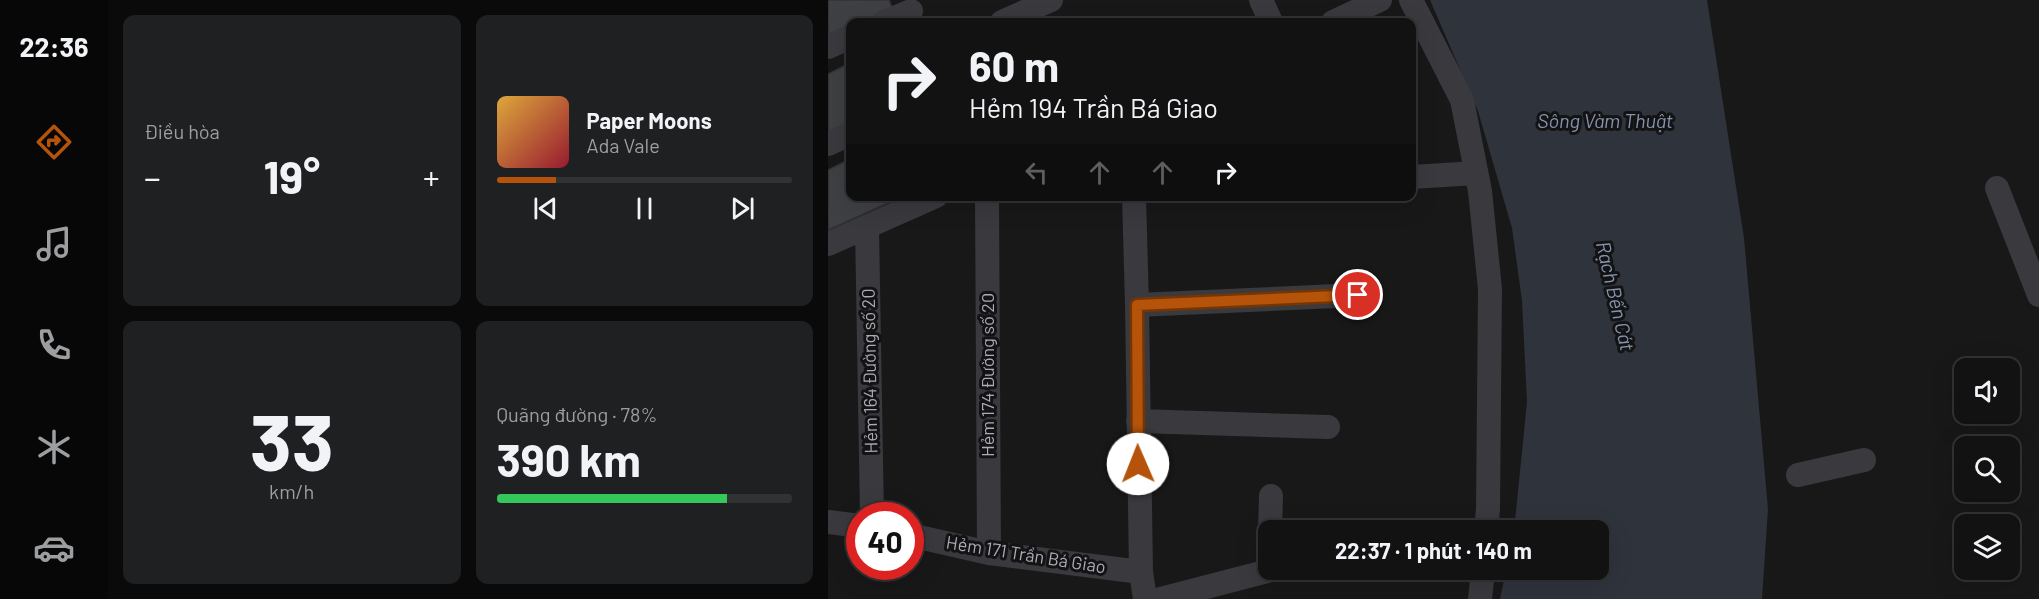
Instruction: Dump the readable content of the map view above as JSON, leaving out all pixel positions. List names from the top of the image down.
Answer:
{
  "streets": {
    "street": ["Hẻm 164 Đường số 20", "Hẻm 174 Đường số 20", "Hẻm 171 Trần Bá Giao"]
  },
  "crossings": [
    ["Hẻm 174 Đường số 20", "Hẻm 171 Trần Bá Giao"]
  ],
  "water": ["Sông Vàm Thuật", "Rạch Bến Cát"],
  "page": {
    "tabs": "22:36",
    "tile": [
      "Điều hòa",
      ["33", "km/h"],
      ["Quãng đường · 78%", "390 km"]
    ],
    "turn": ["60 m", "Hẻm 194 Trần Bá Giao"],
    "song": ["Paper Moons", "Ada Vale"],
    "heat": ["−", "19°", "+"],
    "limit": "40",
    "trip": "22:37 · 1 phút · 140 m"
  }
}
